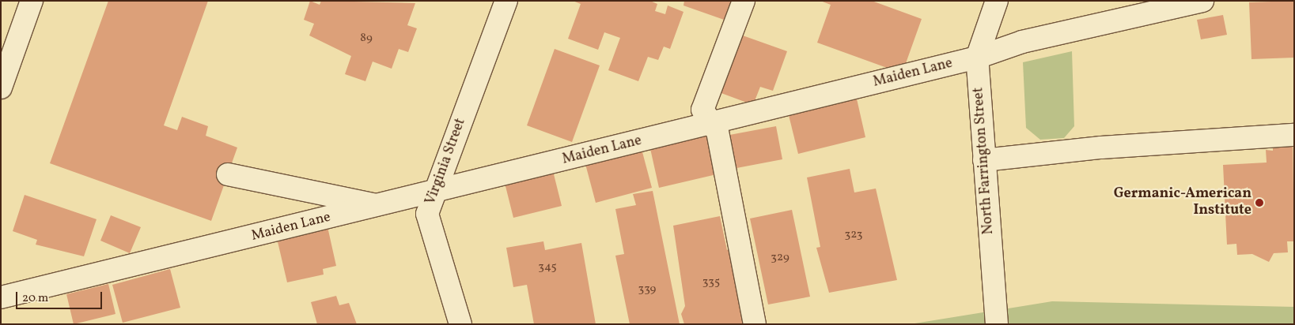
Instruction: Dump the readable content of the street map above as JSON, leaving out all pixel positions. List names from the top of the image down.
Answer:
{
  "streets": {
    "street": ["Maiden Lane", "North Farrington Street", "Virginia Street"]
  },
  "crossings": [
    ["Maiden Lane", "North Farrington Street"],
    ["Maiden Lane", "Virginia Street"]
  ],
  "places": ["Germanic-American Institute"],
  "house_numbers": [
    "89",
    "323",
    "329",
    "345",
    "335",
    "339"
  ],
  "scale_bar": "20 m"
}
